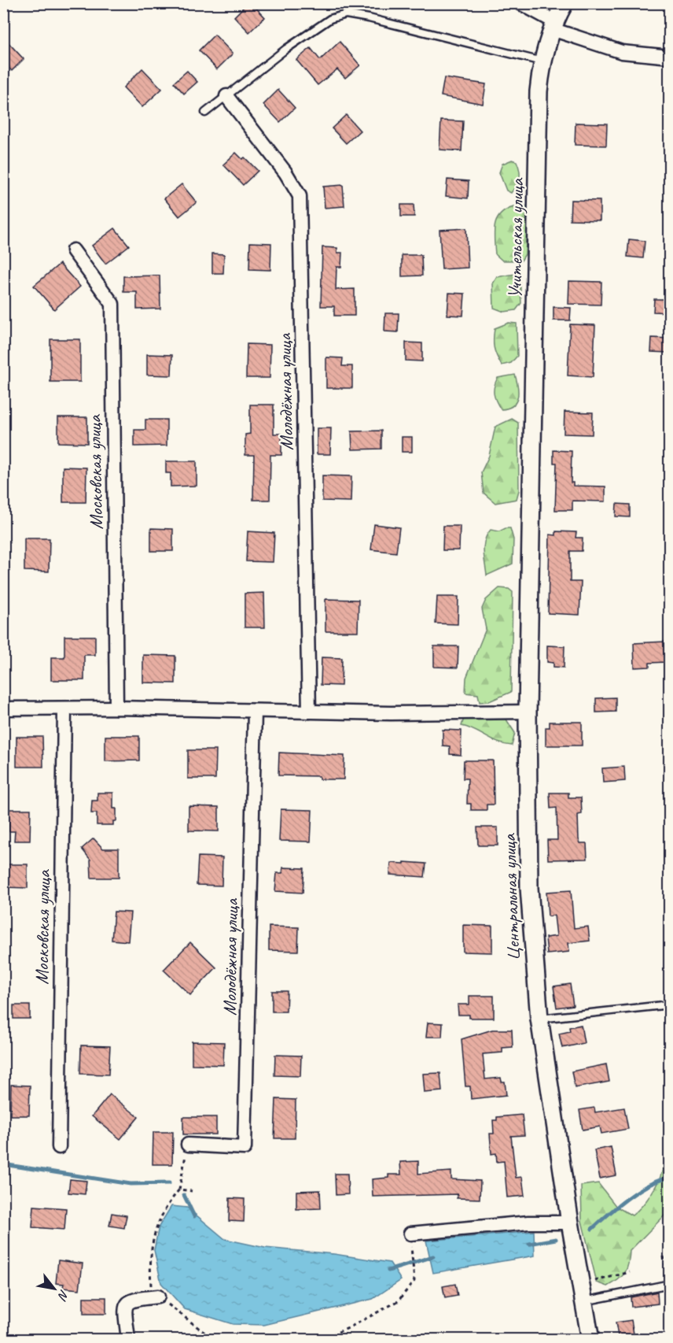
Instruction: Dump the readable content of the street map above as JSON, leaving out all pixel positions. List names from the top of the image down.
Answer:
{
  "streets": {
    "street": [
      "Учительская улица",
      "Молодёжная улица",
      "Московская улица",
      "Центральная улица"
    ]
  },
  "crossings": [
    ["Учительская улица", "Центральная улица"]
  ],
  "north": "bottom right"
}
